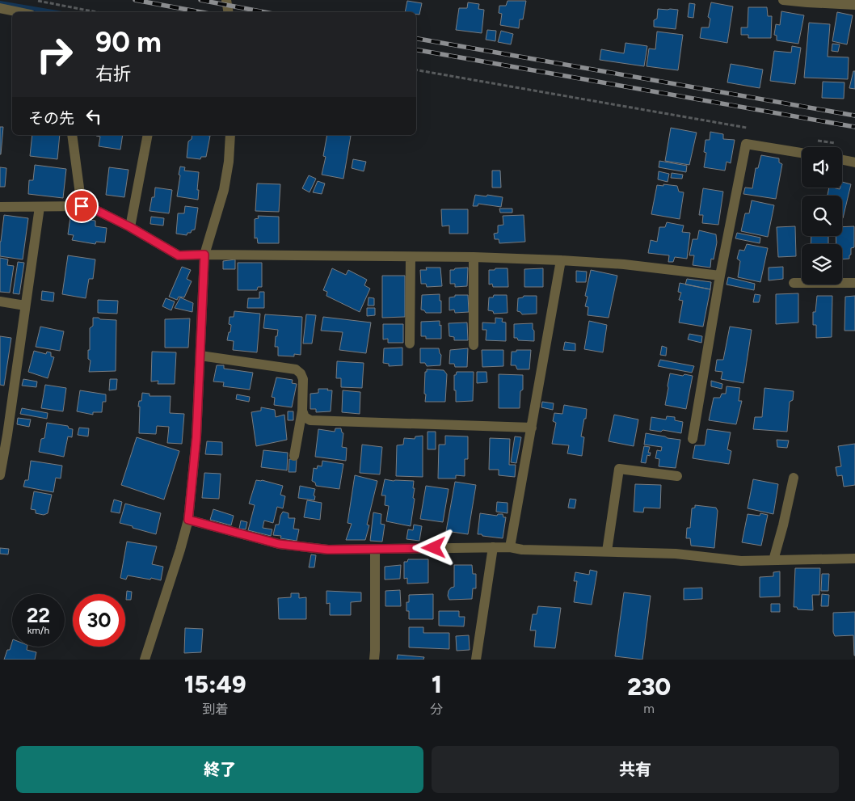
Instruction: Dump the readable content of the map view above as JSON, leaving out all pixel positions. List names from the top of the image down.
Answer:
{
  "page": {
    "turn": ["90 m", "右折"],
    "then": "その先",
    "speed": "22 km/h",
    "limit": "30",
    "eta": [
      "15:49",
      "到着",
      "1",
      "分",
      "230",
      "m"
    ],
    "buttons": ["終了", "共有"]
  }
}
